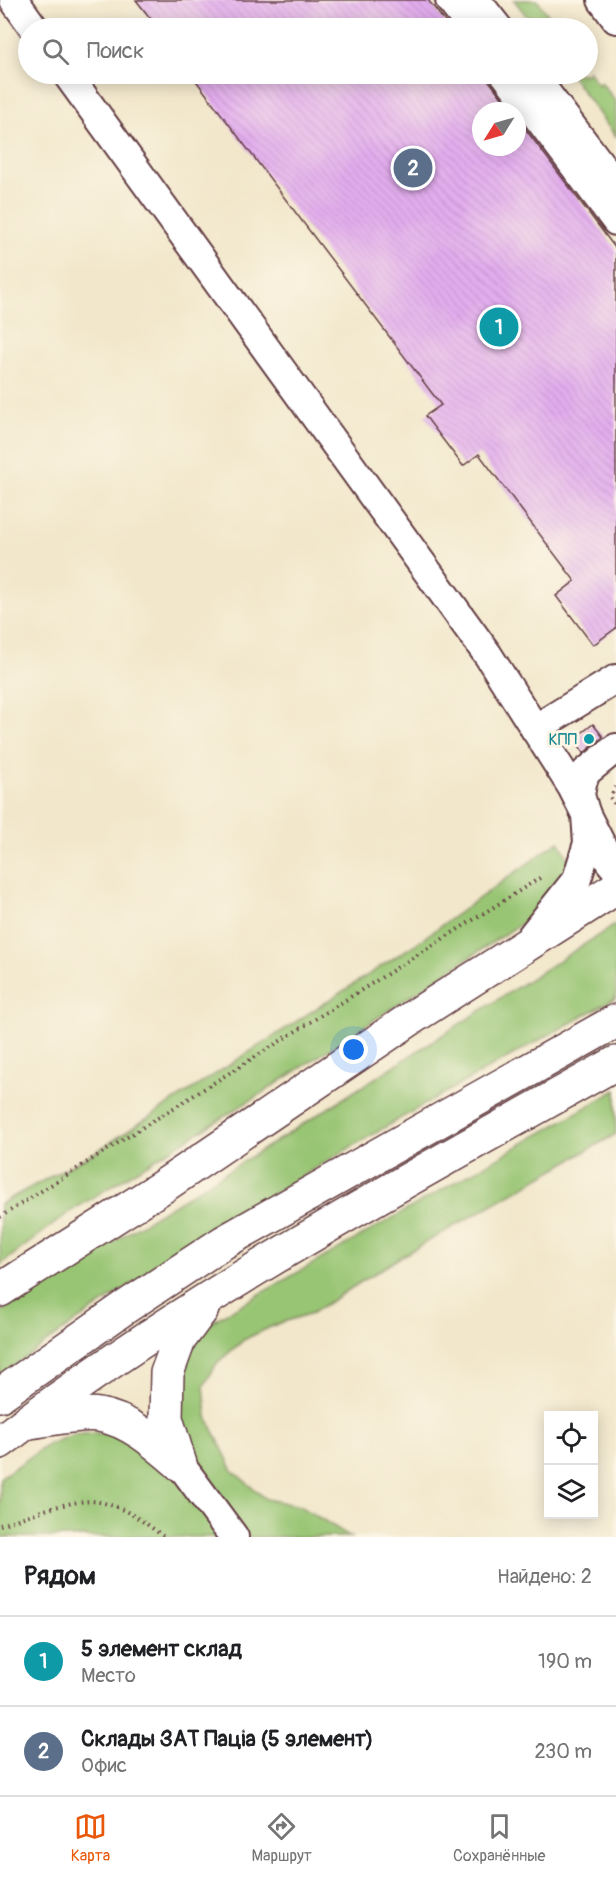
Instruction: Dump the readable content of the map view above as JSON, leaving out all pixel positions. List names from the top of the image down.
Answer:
{
  "places": ["КПП"],
  "north": "bottom left",
  "page": {
    "search": "Поиск",
    "pins": ["2", "1"],
    "heading": ["Рядом", "Найдено: 2"],
    "list": [
      {
        "mark": "1",
        "name": "5 элемент склад",
        "note": "Место",
        "value": "190 m"
      },
      {
        "mark": "2",
        "name": "Склады ЗАТ Паціа (5 элемент)",
        "note": "Офис",
        "value": "230 m"
      }
    ],
    "nav": ["Карта", "Маршрут", "Сохранённые"]
  }
}
